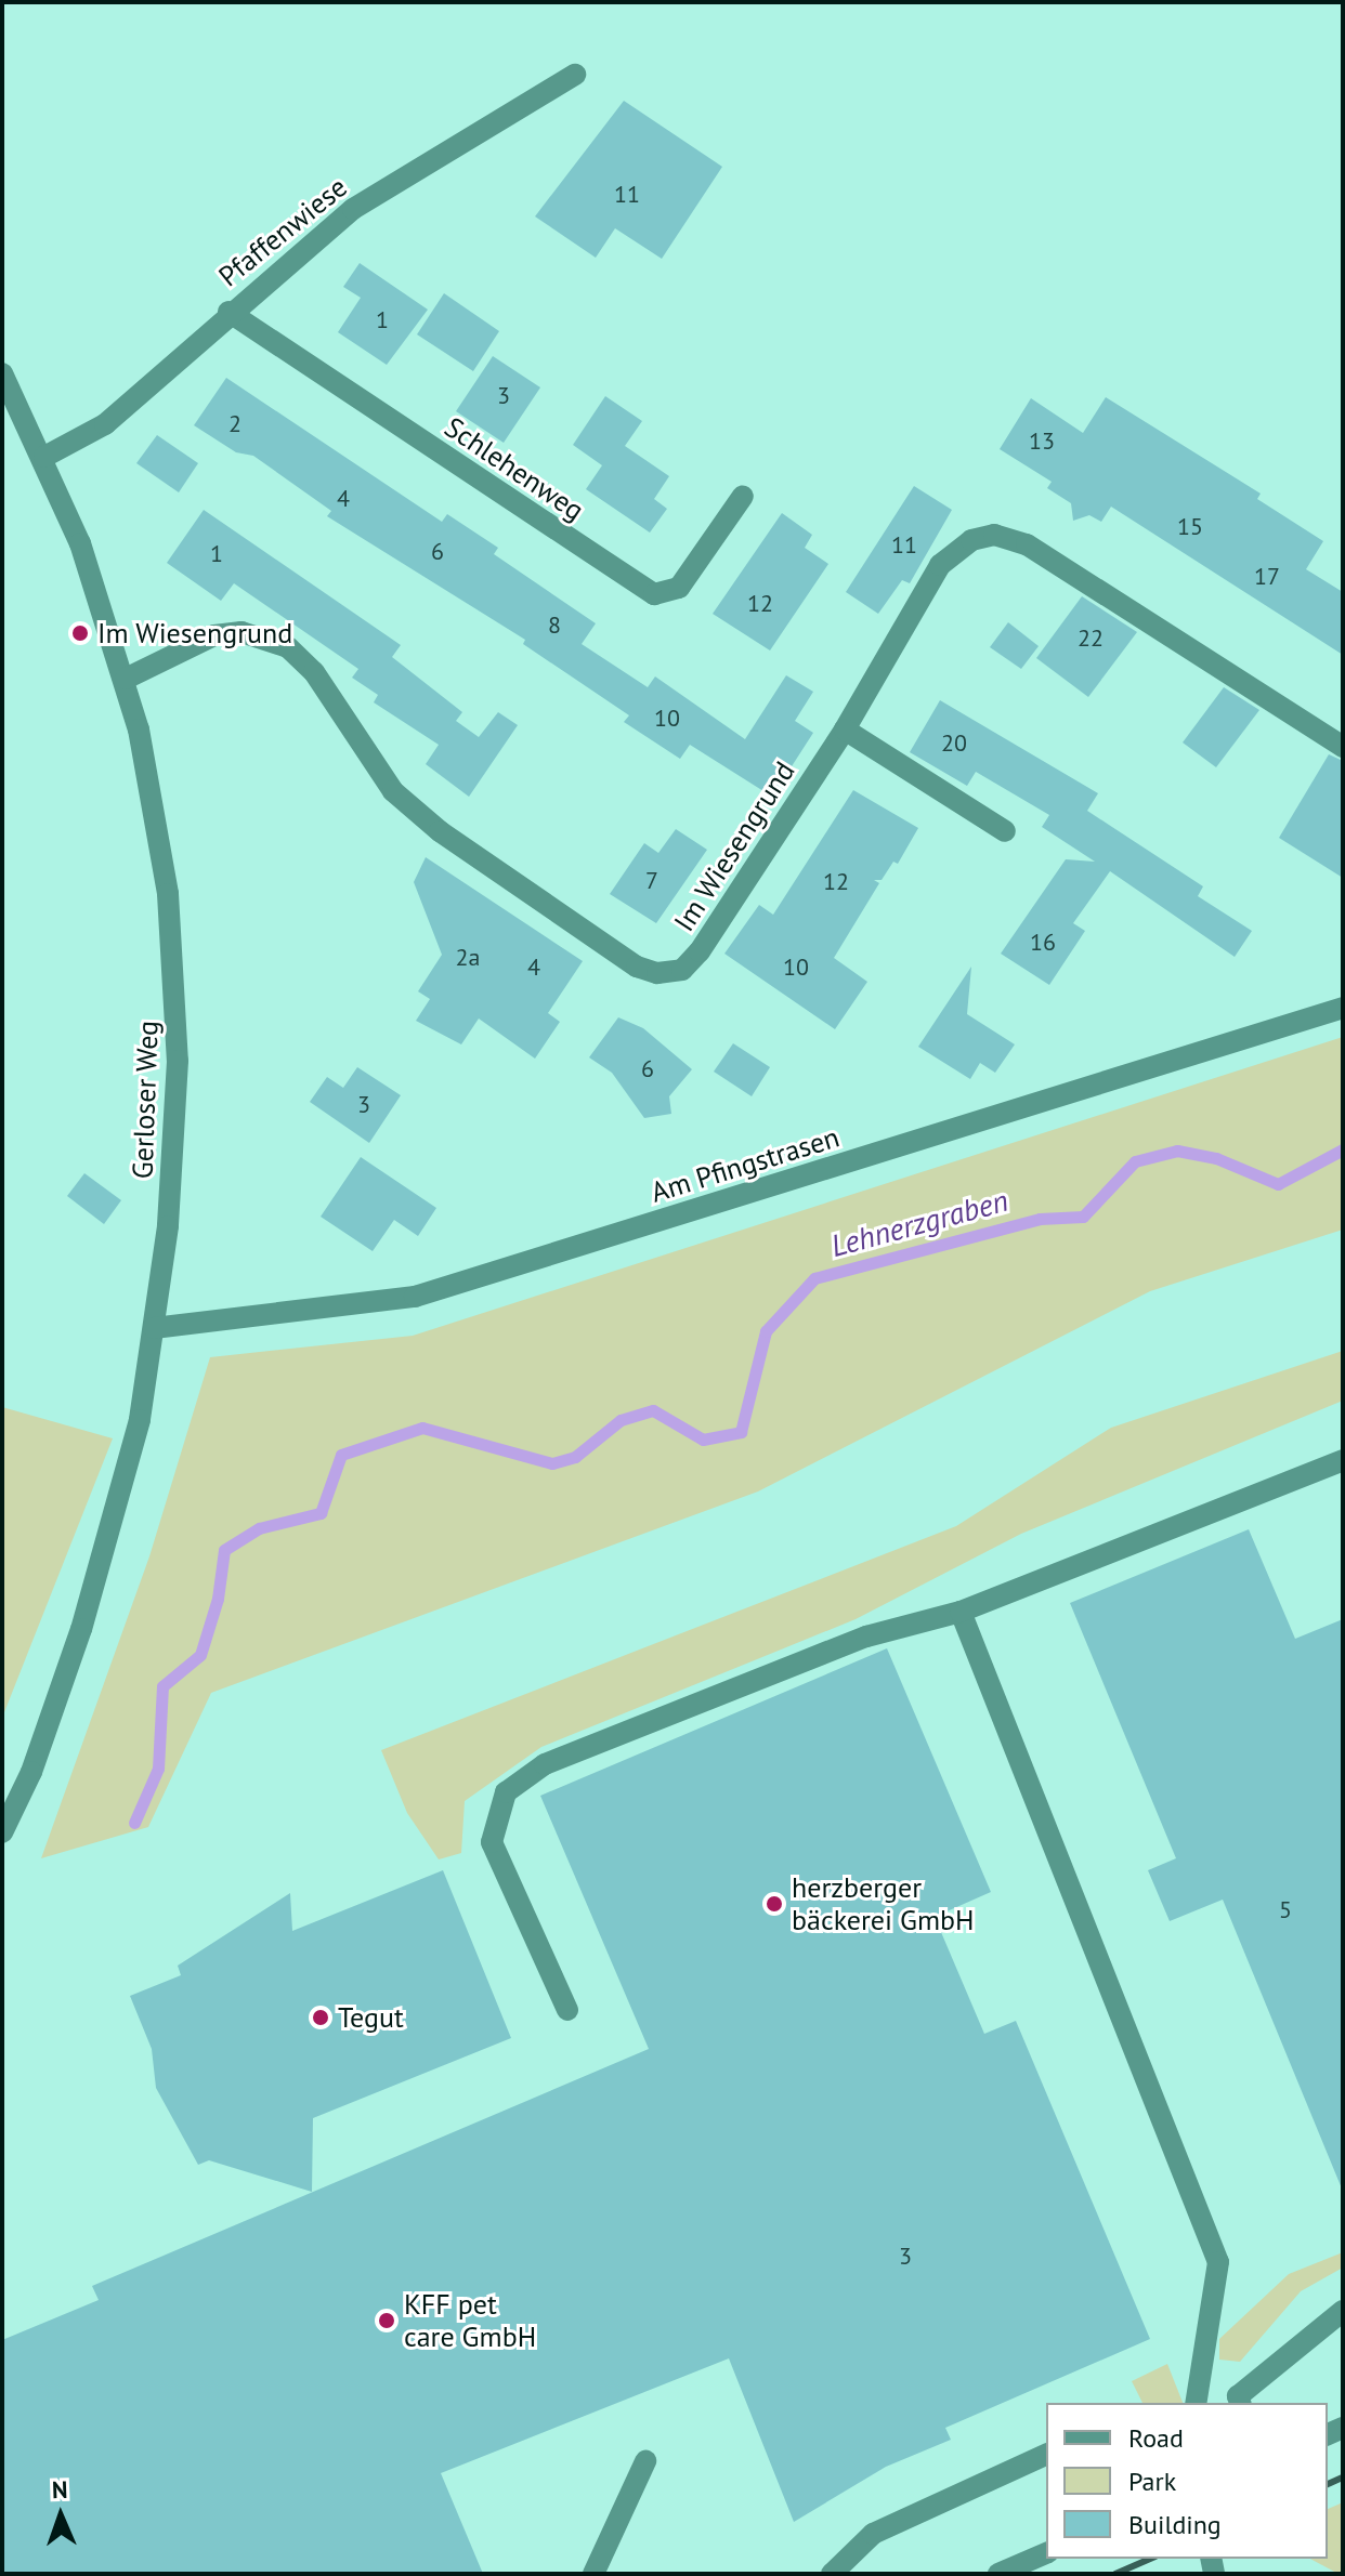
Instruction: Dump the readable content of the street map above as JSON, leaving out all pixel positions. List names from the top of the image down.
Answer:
{
  "streets": {
    "street": [
      "Pfaffenwiese",
      "Schlehenweg",
      "Im Wiesengrund",
      "Gerloser Weg",
      "Am Pfingstrasen"
    ]
  },
  "crossings": [
    ["Pfaffenwiese", "Schlehenweg"],
    ["Pfaffenwiese", "Gerloser Weg"],
    ["Im Wiesengrund", "Gerloser Weg"],
    ["Gerloser Weg", "Am Pfingstrasen"]
  ],
  "water": ["Lehnerzgraben"],
  "places": [
    "Im Wiesengrund",
    "herzberger bäckerei GmbH",
    "Tegut",
    "KFF pet care GmbH"
  ],
  "house_numbers": [
    "11",
    "1",
    "3",
    "2",
    "13",
    "4",
    "15",
    "11",
    "6",
    "1",
    "17",
    "12",
    "8",
    "22",
    "10",
    "20",
    "7",
    "12",
    "16",
    "2a",
    "4",
    "10",
    "6",
    "3",
    "5",
    "3"
  ],
  "legend": ["Road", "Park", "Building"],
  "north": "top"
}
